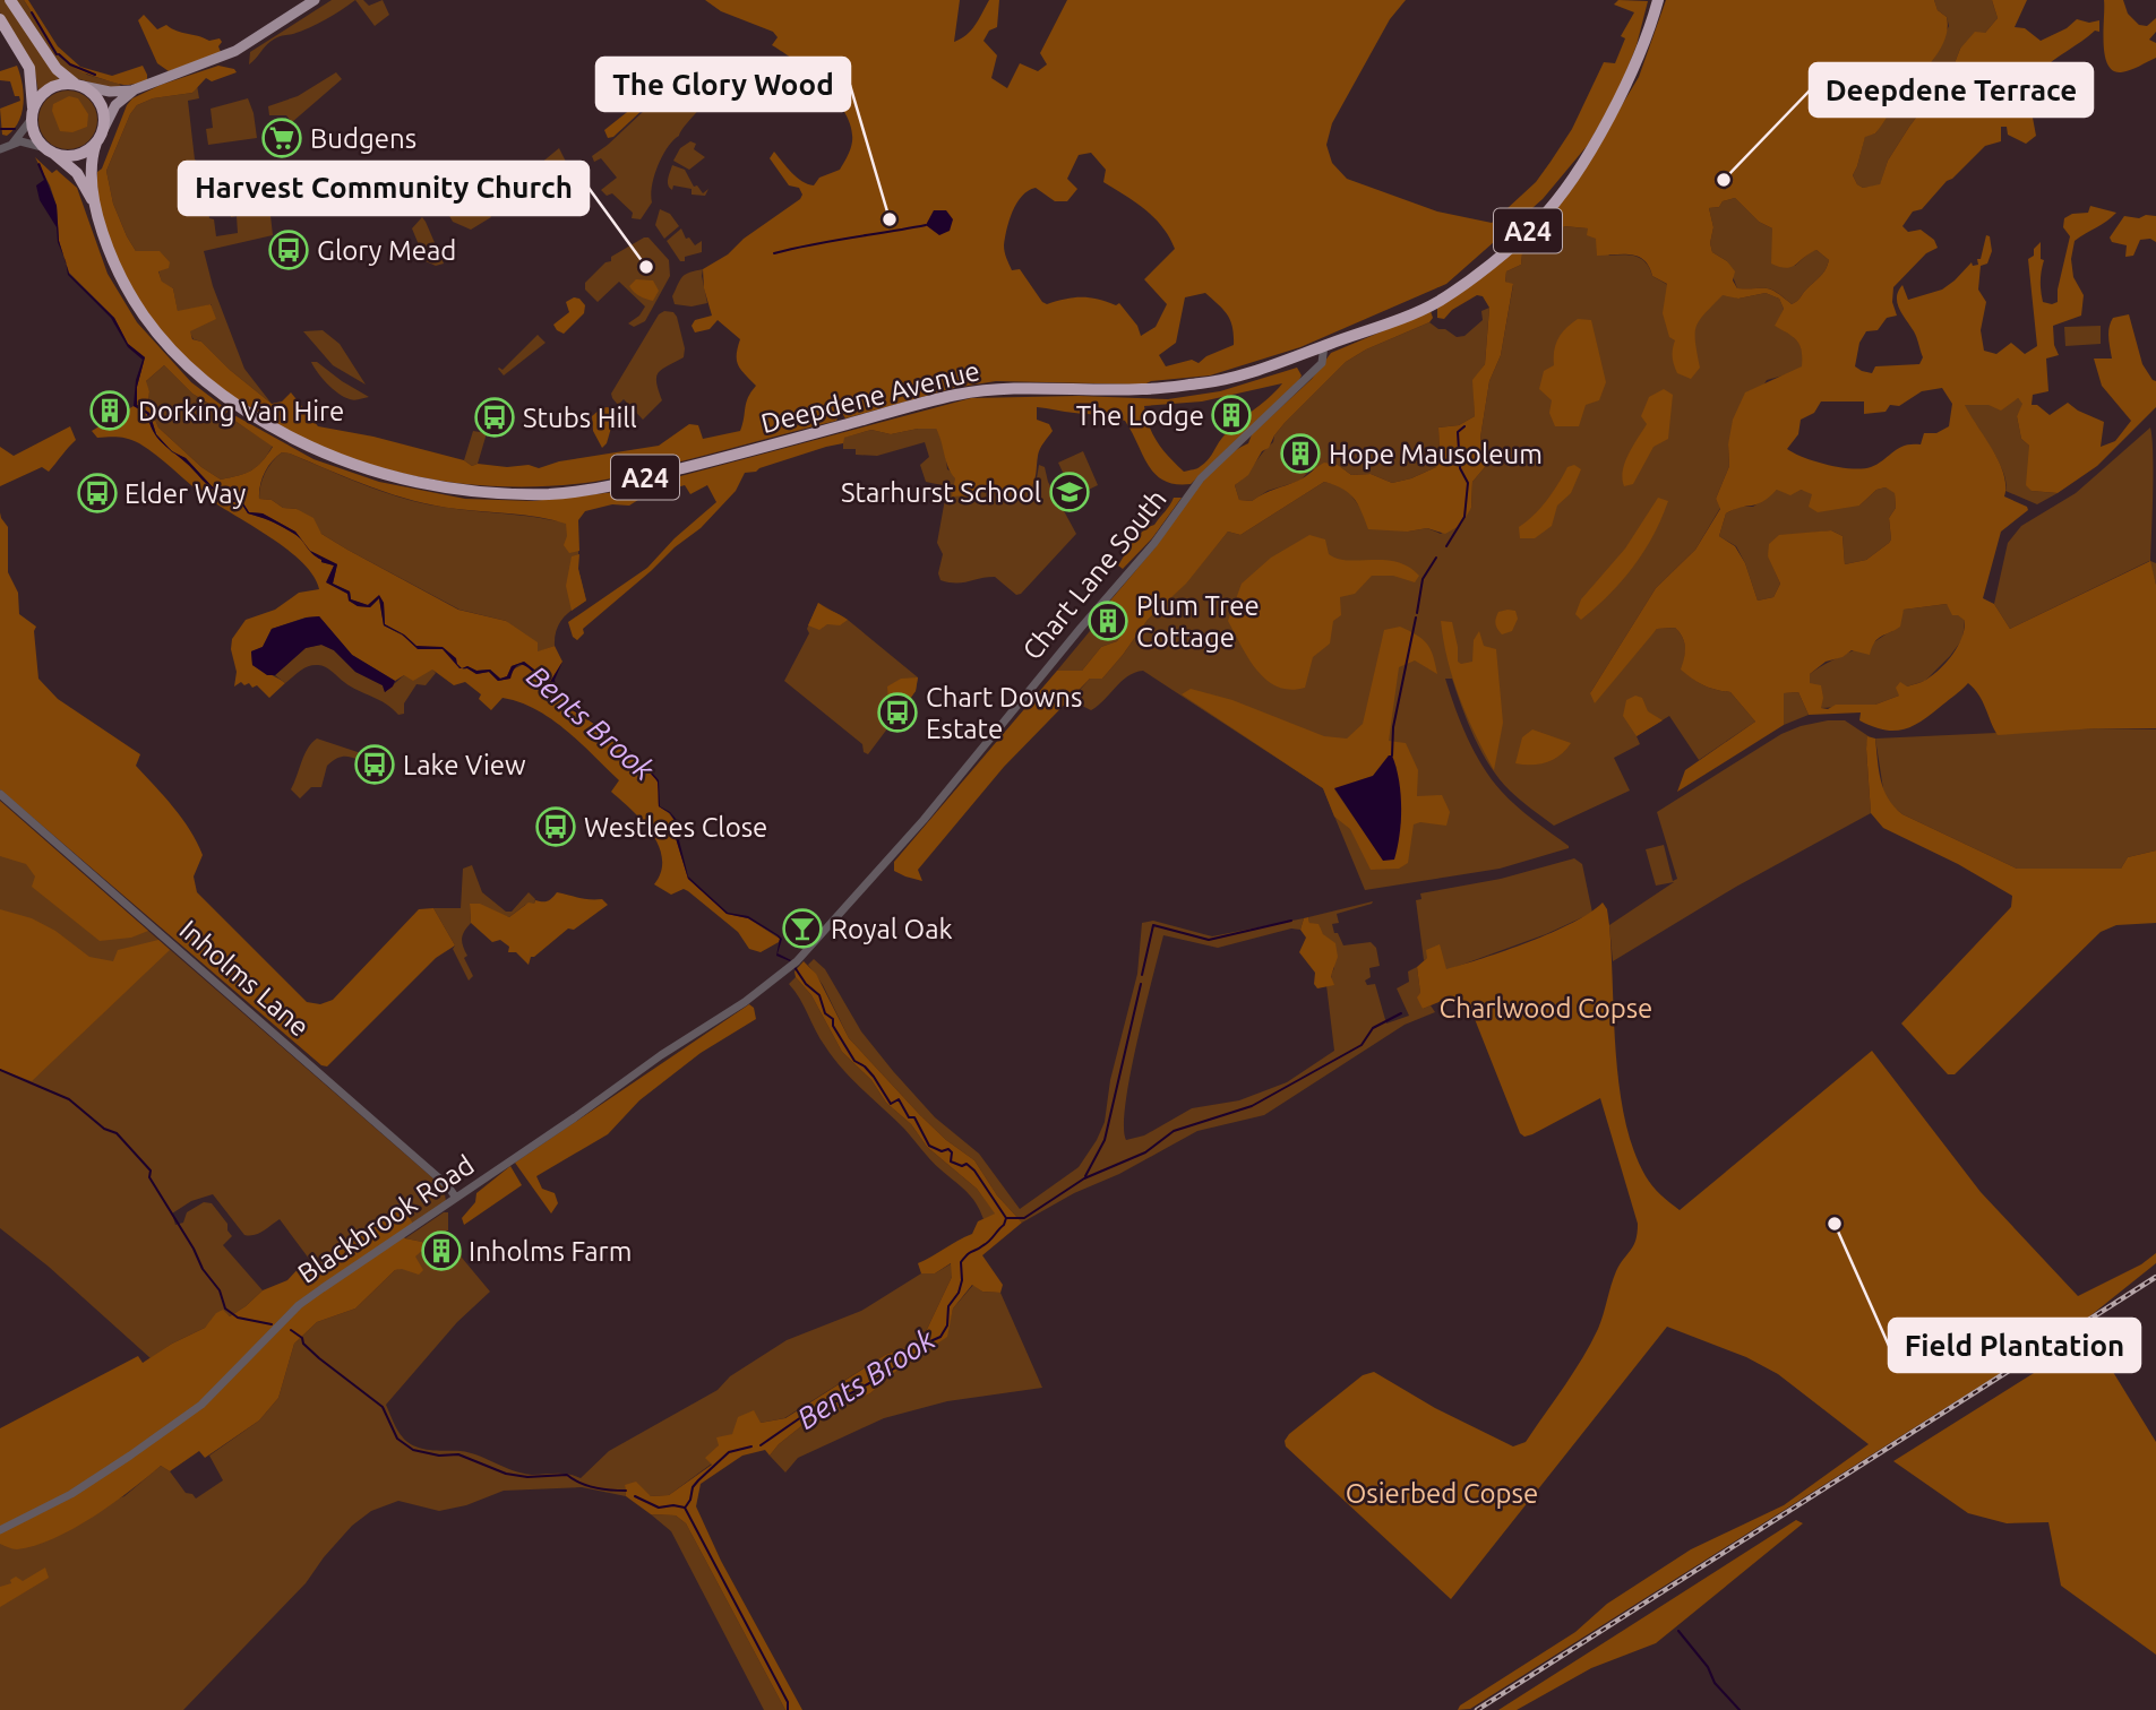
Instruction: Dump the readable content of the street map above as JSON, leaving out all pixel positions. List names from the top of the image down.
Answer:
{
  "streets": {
    "highway": ["A24", "Deepdene Avenue"],
    "street": ["Chart Lane South", "Inholms Lane", "Blackbrook Road"]
  },
  "crossings": [
    ["Deepdene Avenue", "Chart Lane South"],
    ["Chart Lane South", "Blackbrook Road"],
    ["Inholms Lane", "Blackbrook Road"]
  ],
  "water": ["Bents Brook"],
  "parks": ["Charlwood Copse", "Osierbed Copse"],
  "places": {
    "supermarket": ["Budgens"],
    "other": [
      "Deepdene Terrace",
      "The Glory Wood",
      "Harvest Community Church",
      "Field Plantation"
    ],
    "bus stop": [
      "Glory Mead",
      "Stubs Hill",
      "Elder Way",
      "Chart Downs Estate",
      "Lake View",
      "Westlees Close"
    ],
    "building": [
      "Dorking Van Hire",
      "The Lodge",
      "Hope Mausoleum",
      "Plum Tree Cottage",
      "Inholms Farm"
    ],
    "school or university": ["Starhurst School"],
    "bar": ["Royal Oak"]
  }
}
